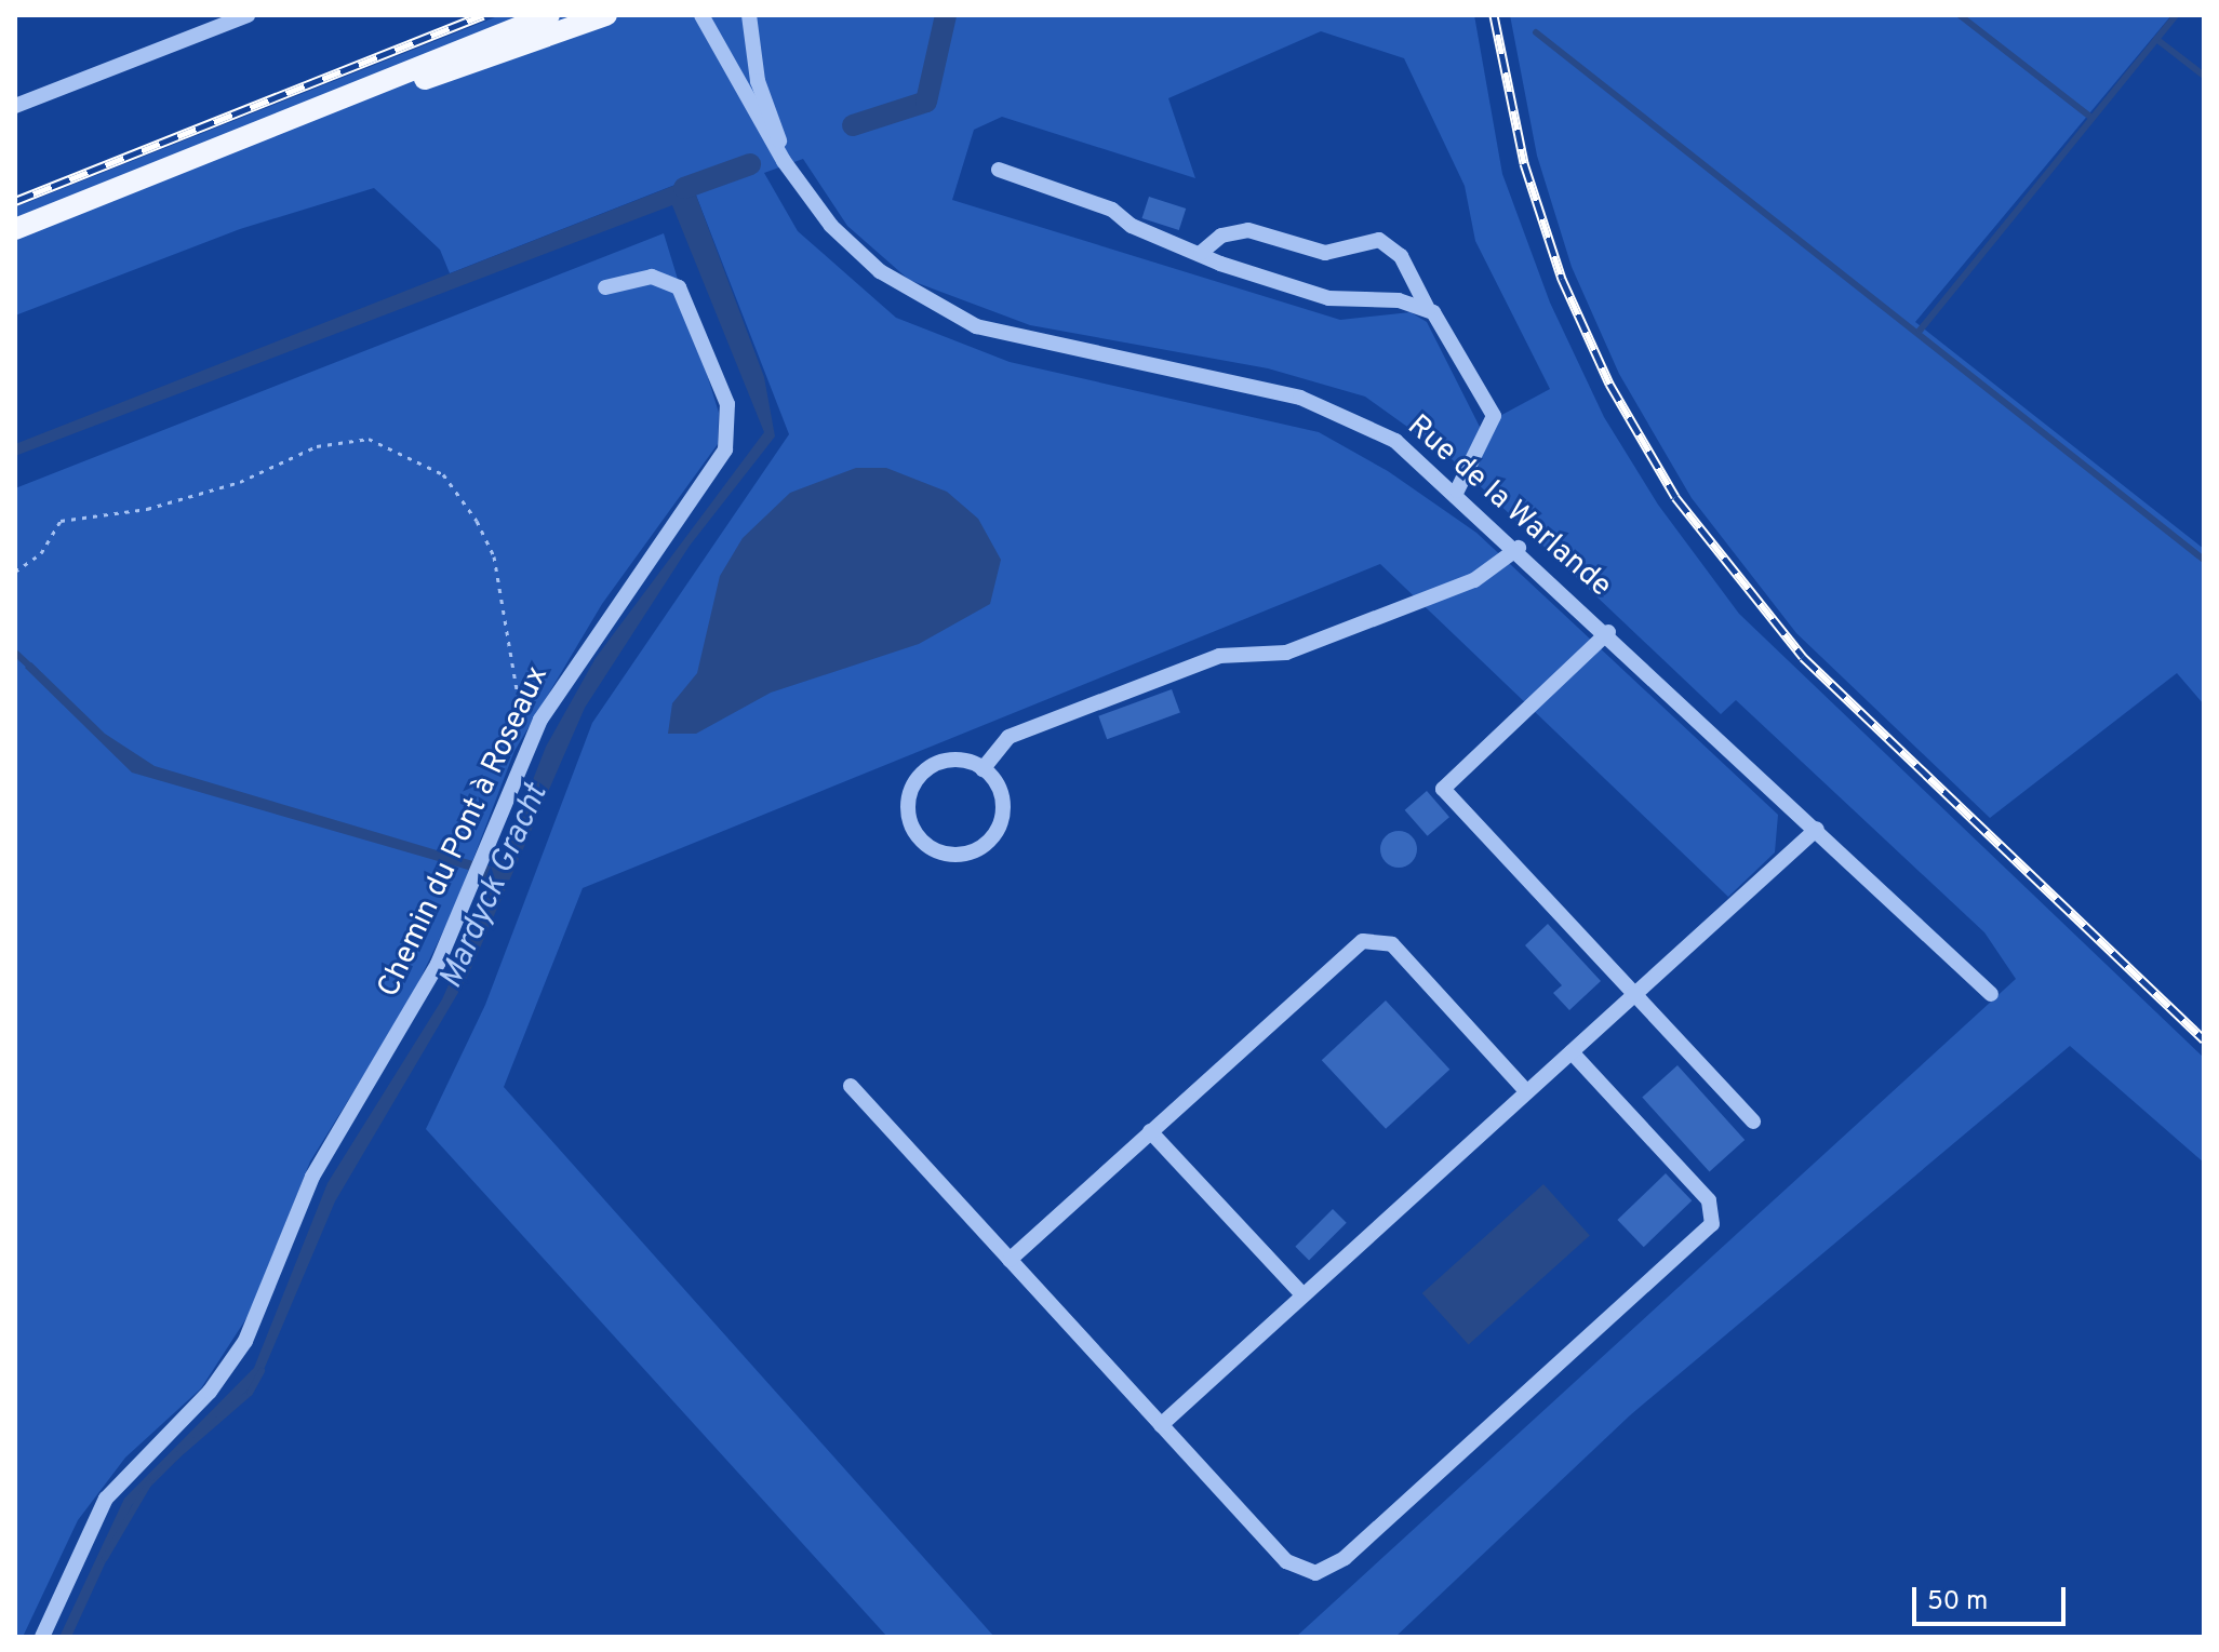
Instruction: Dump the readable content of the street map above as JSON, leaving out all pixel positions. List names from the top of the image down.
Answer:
{
  "streets": {
    "street": ["Rue de la Warlande", "Chemin du Pont à Roseaux"]
  },
  "water": ["Mardyck Gracht"],
  "scale_bar": "50 m"
}
